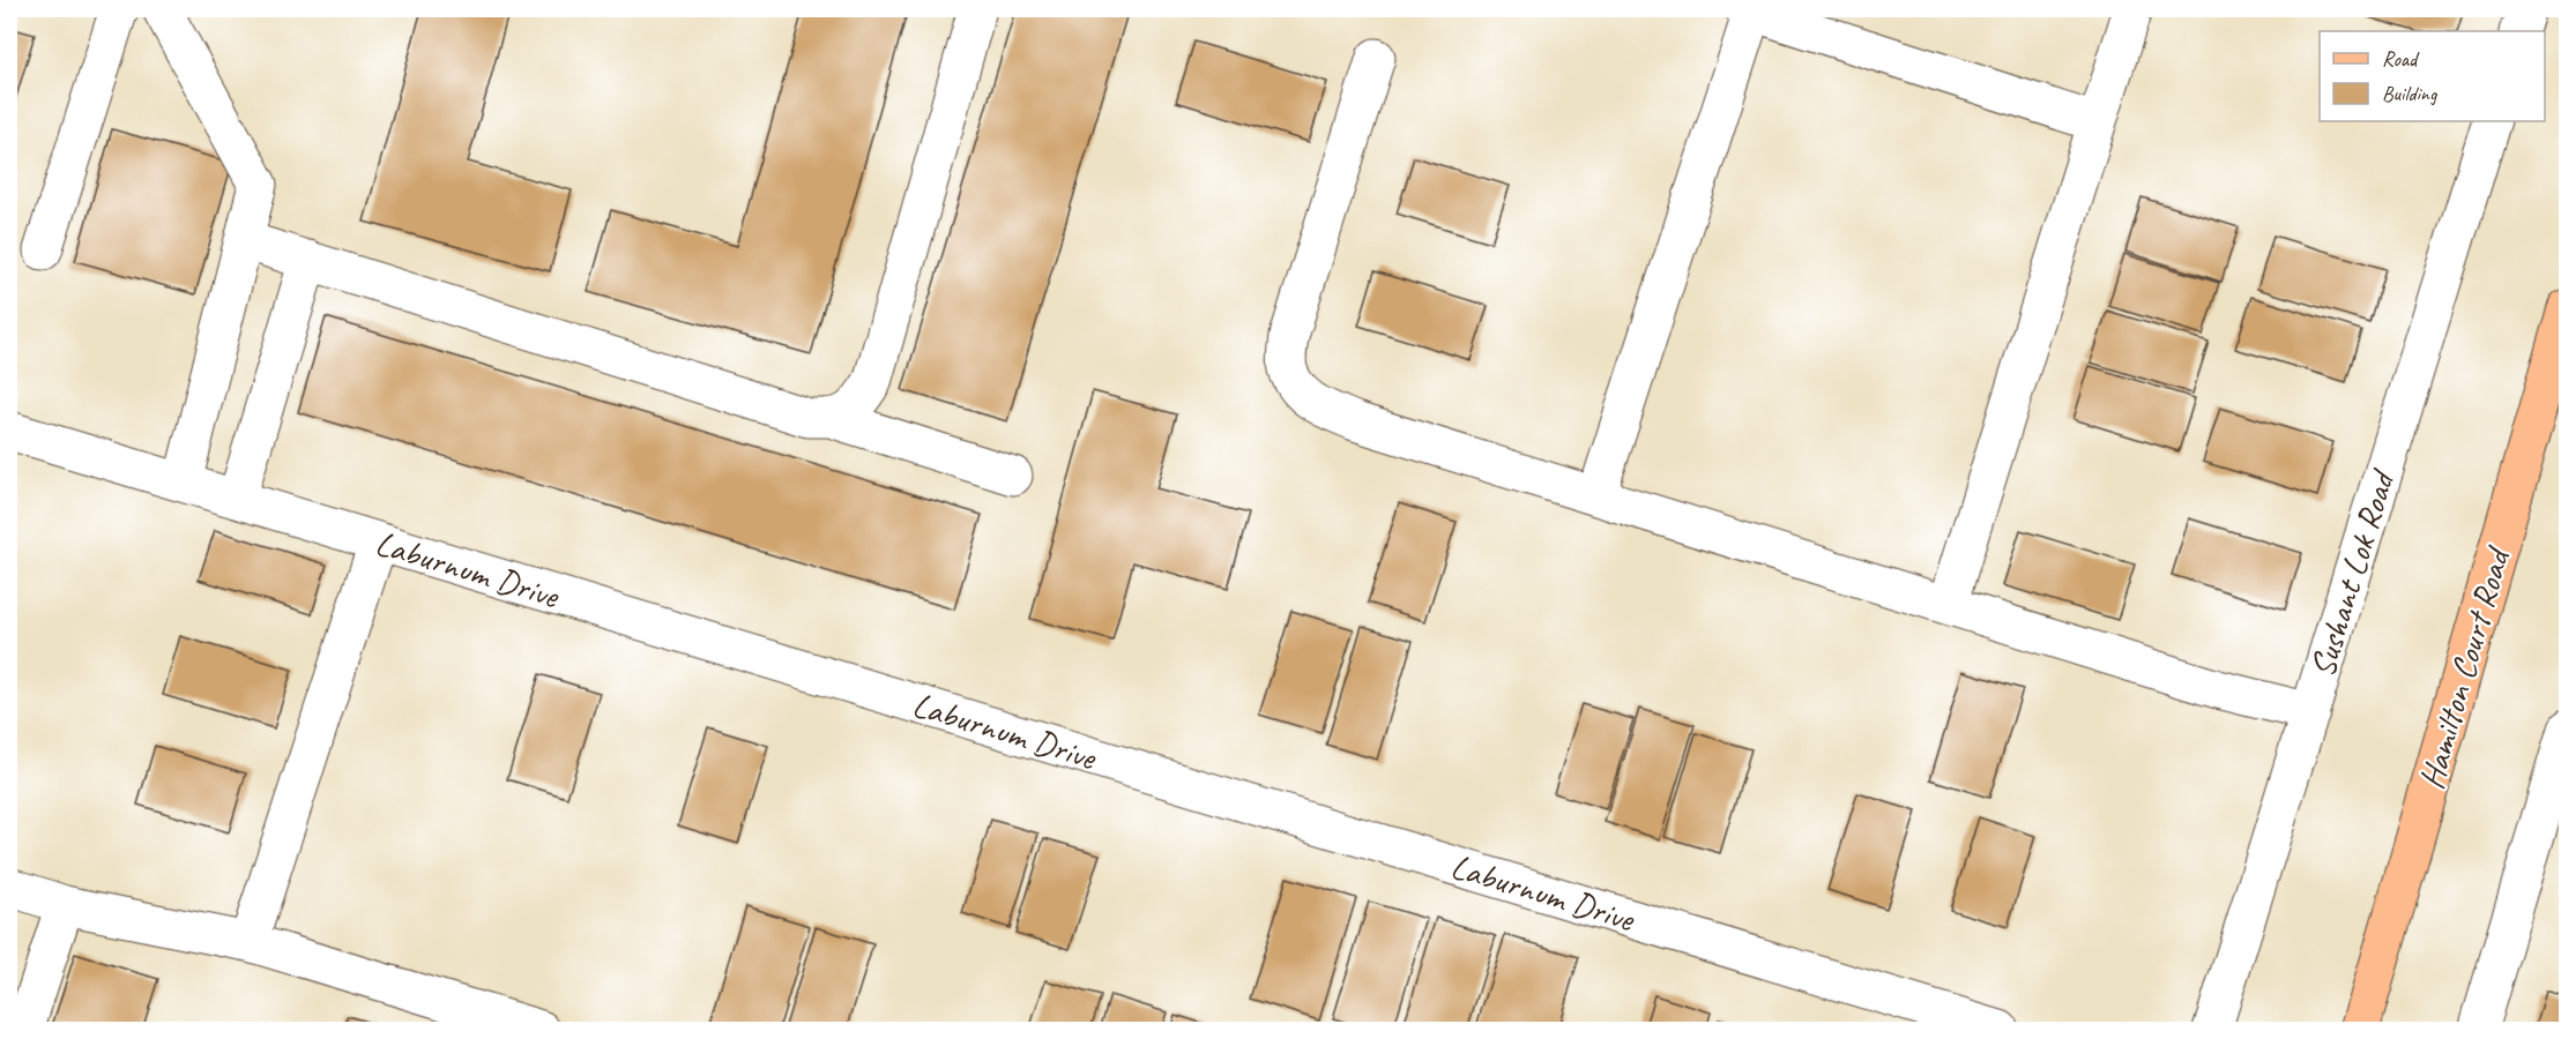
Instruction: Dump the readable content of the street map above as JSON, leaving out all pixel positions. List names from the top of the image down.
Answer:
{
  "streets": {
    "main road": ["Hamilton Court Road"],
    "street": ["Laburnum Drive", "Sushant Lok Road"]
  },
  "legend": ["Road", "Building"]
}
